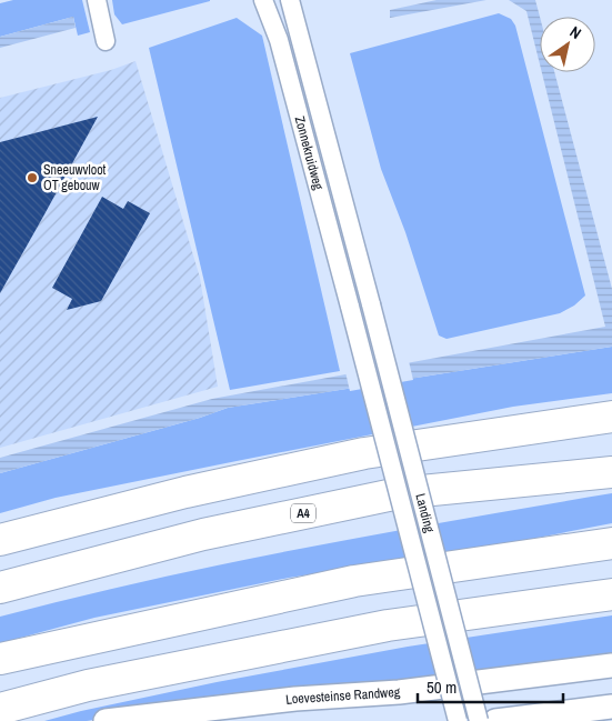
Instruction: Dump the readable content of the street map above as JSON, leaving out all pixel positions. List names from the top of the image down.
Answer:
{
  "streets": {
    "highway": ["A4"],
    "street": ["Zonnekruidweg", "Landing", "Loevesteinse Randweg"]
  },
  "crossings": [
    ["Zonnekruidweg", "Landing"]
  ],
  "places": ["Sneeuwvloot OT gebouw"],
  "scale_bar": "50 m",
  "north": "top right"
}
